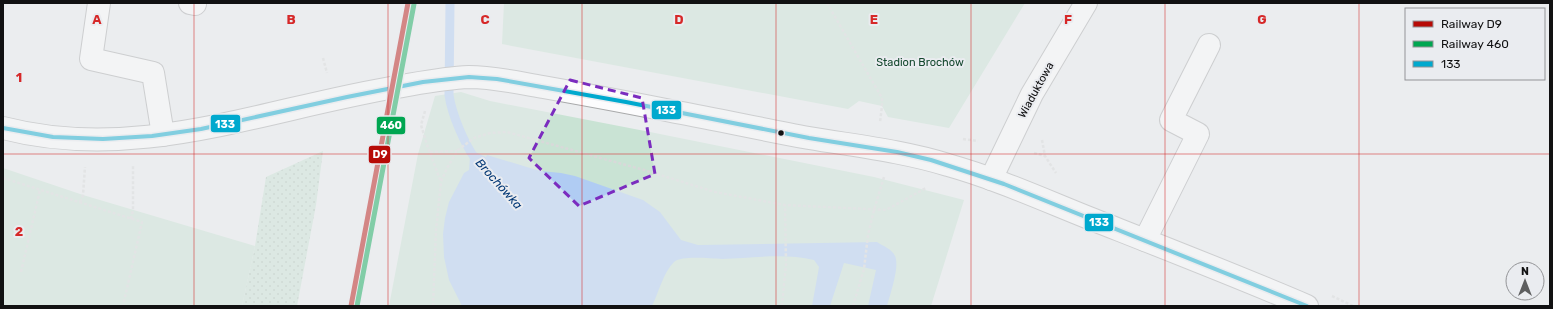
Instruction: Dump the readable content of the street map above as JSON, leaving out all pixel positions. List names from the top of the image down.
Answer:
{
  "streets": {
    "street": ["Wiaduktowa"]
  },
  "water": ["Brochówka"],
  "parks": ["Stadion Brochów"],
  "lines": ["rail line D9", "rail line 460", "transit line 133"],
  "legend": ["Railway D9", "Railway 460", "133"],
  "north": "top",
  "grid": {
    "columns": [
      "A",
      "B",
      "C",
      "D",
      "E",
      "F",
      "G"
    ],
    "rows": ["1", "2"]
  }
}
